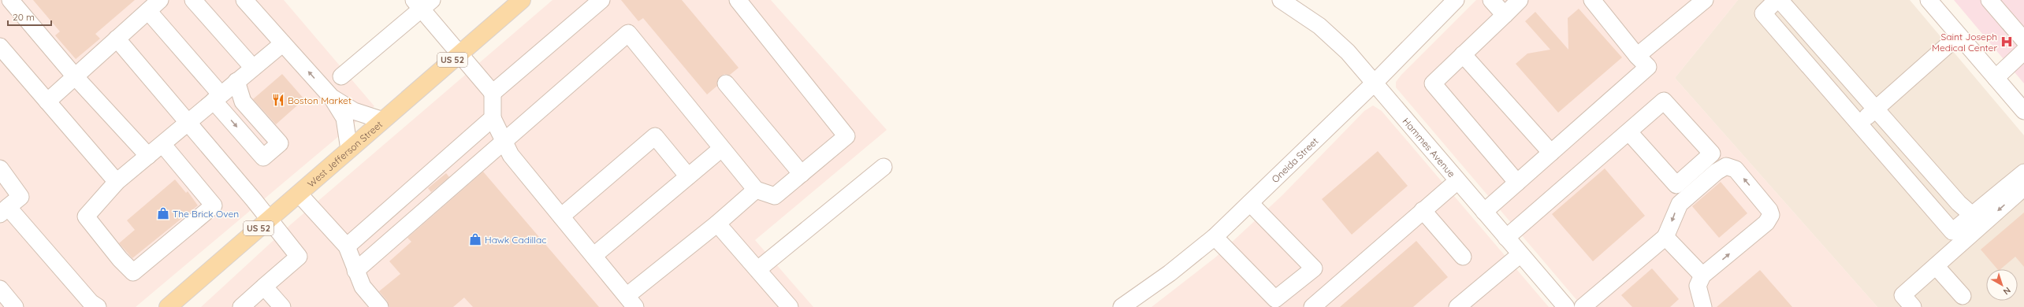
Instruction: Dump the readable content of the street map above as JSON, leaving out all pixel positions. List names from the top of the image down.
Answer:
{
  "streets": {
    "main road": ["US 52", "West Jefferson Street"],
    "street": ["Hammes Avenue", "Oneida Street"]
  },
  "crossings": [
    ["Hammes Avenue", "Oneida Street"]
  ],
  "places": {
    "hospital": ["Saint Joseph Medical Center"],
    "restaurant": ["Boston Market"],
    "shop": ["The Brick Oven", "Hawk Cadillac"]
  },
  "scale_bar": "20 m",
  "north": "bottom right"
}
